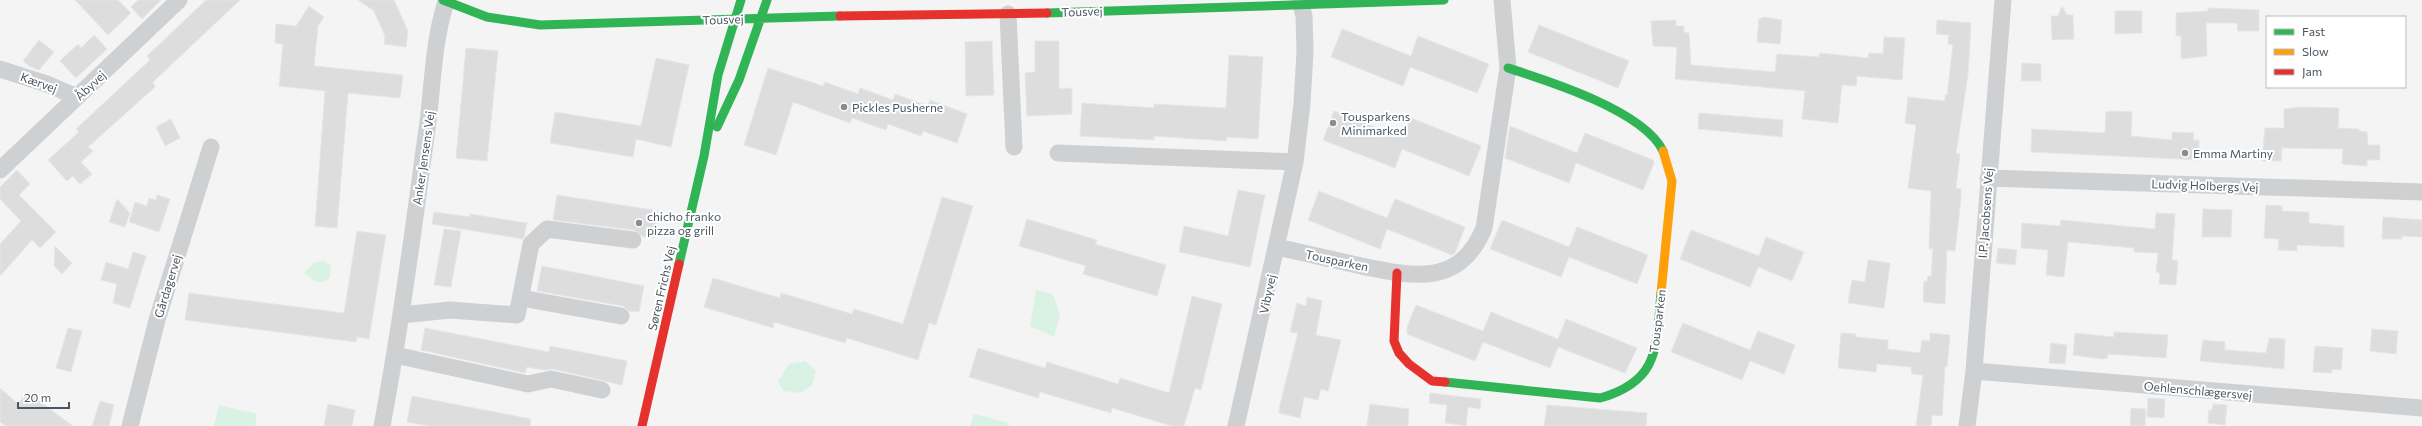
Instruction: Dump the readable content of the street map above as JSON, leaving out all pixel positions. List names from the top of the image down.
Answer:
{
  "streets": {
    "street": [
      "Tousvej",
      "Kærvej",
      "Åbyvej",
      "Anker Jensens Vej",
      "Ludvig Holbergs Vej",
      "I.P. Jacobsens Vej",
      "Tousparken",
      "Gårdagervej",
      "Søren Frichs Vej",
      "Vibyvej",
      "Oehlenschlægersvej"
    ]
  },
  "crossings": [
    ["Tousvej", "Anker Jensens Vej"],
    ["Tousvej", "Søren Frichs Vej"],
    ["Tousvej", "Vibyvej"],
    ["Kærvej", "Åbyvej"],
    ["Ludvig Holbergs Vej", "I.P. Jacobsens Vej"],
    ["I.P. Jacobsens Vej", "Oehlenschlægersvej"],
    ["Tousparken", "Vibyvej"]
  ],
  "places": [
    "Pickles Pusherne",
    "Tousparkens Minimarked",
    "Emma Martiny",
    "chicho franko pizza og grill"
  ],
  "legend": ["Fast", "Slow", "Jam"],
  "scale_bar": "20 m"
}
